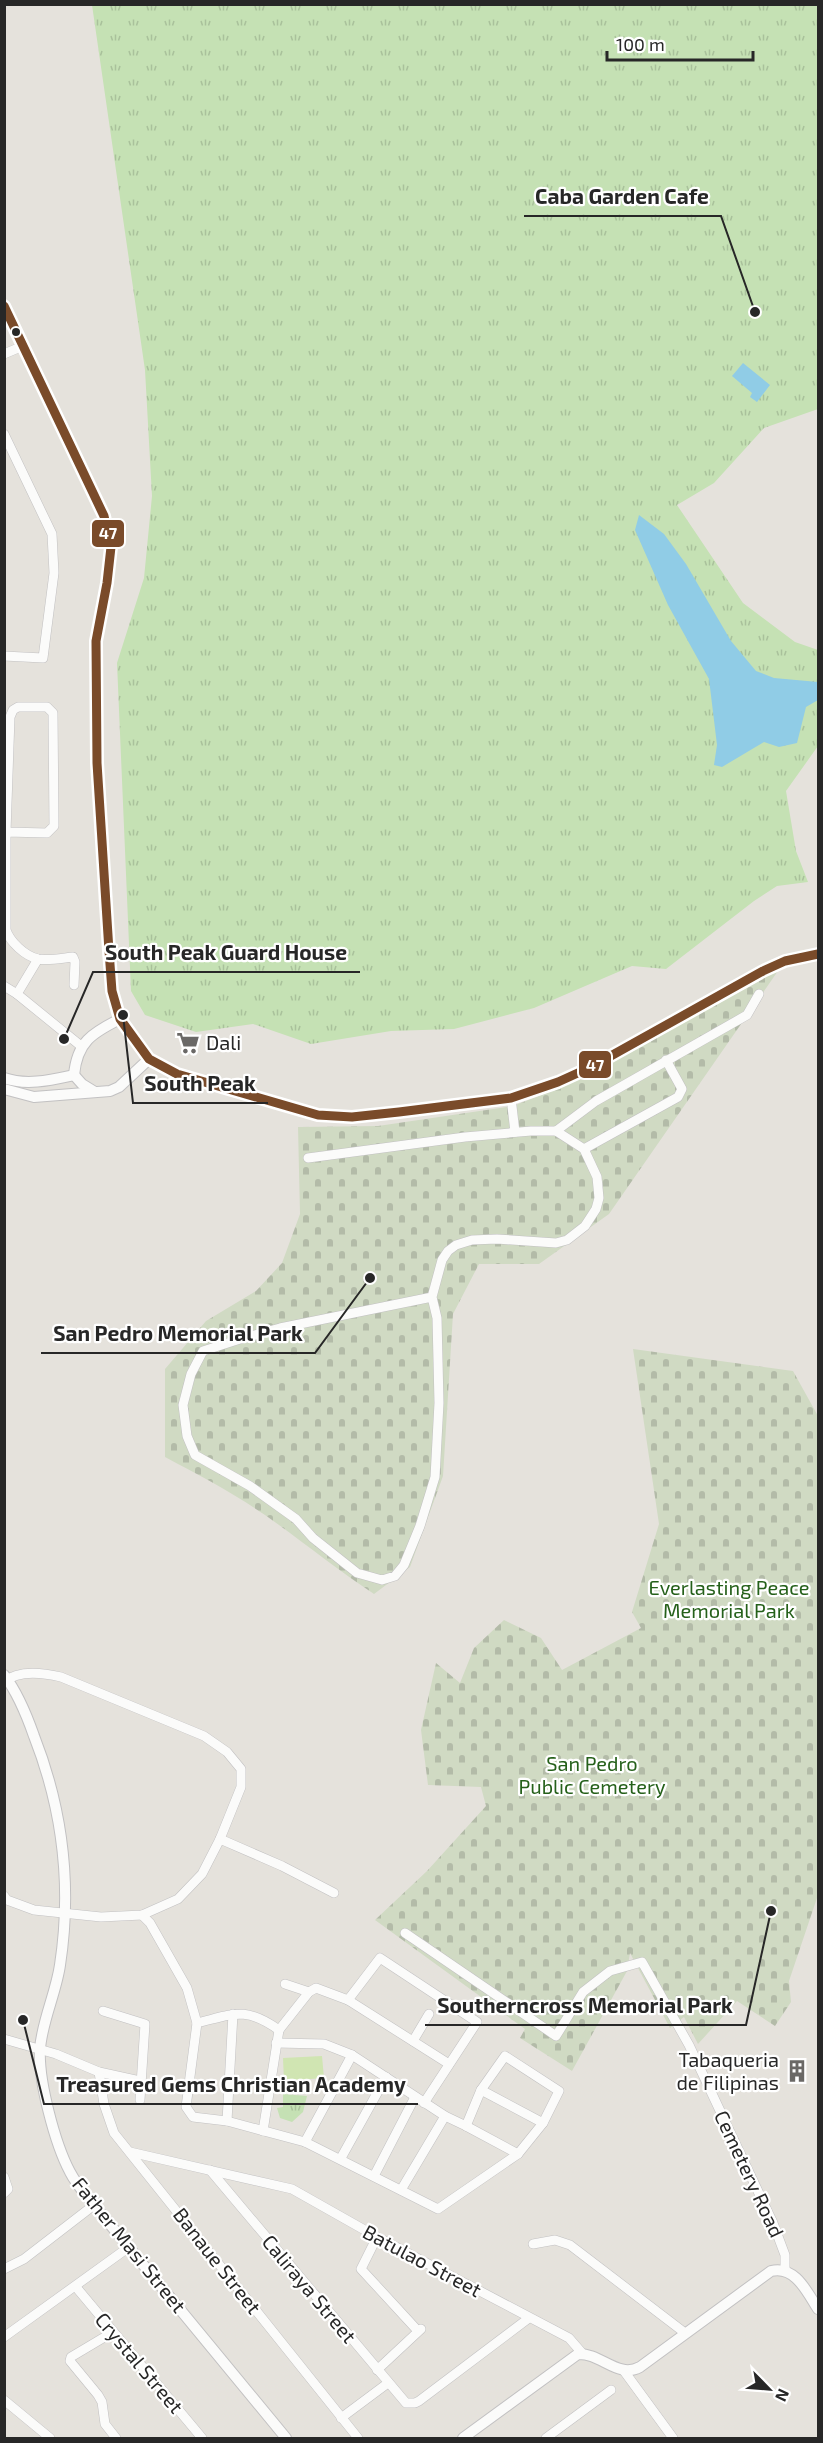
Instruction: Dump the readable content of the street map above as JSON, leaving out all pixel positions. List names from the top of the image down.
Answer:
{
  "streets": {
    "street": [
      "Cemetery Road",
      "Father Masi Street",
      "Banaue Street",
      "Batulao Street",
      "Caliraya Street",
      "Crystal Street"
    ]
  },
  "crossings": [
    ["Banaue Street", "Batulao Street"],
    ["Batulao Street", "Caliraya Street"]
  ],
  "parks": ["Everlasting Peace Memorial Park", "San Pedro Public Cemetery"],
  "places": {
    "other": [
      "Caba Garden Cafe",
      "South Peak",
      "South Peak Guard House",
      "San Pedro Memorial Park",
      "Southerncross Memorial Park",
      "Treasured Gems Christian Academy"
    ],
    "supermarket": ["Dali"],
    "building": ["Tabaqueria de Filipinas"]
  },
  "lines": ["transit line 47"],
  "scale_bar": "100 m",
  "north": "bottom right"
}
